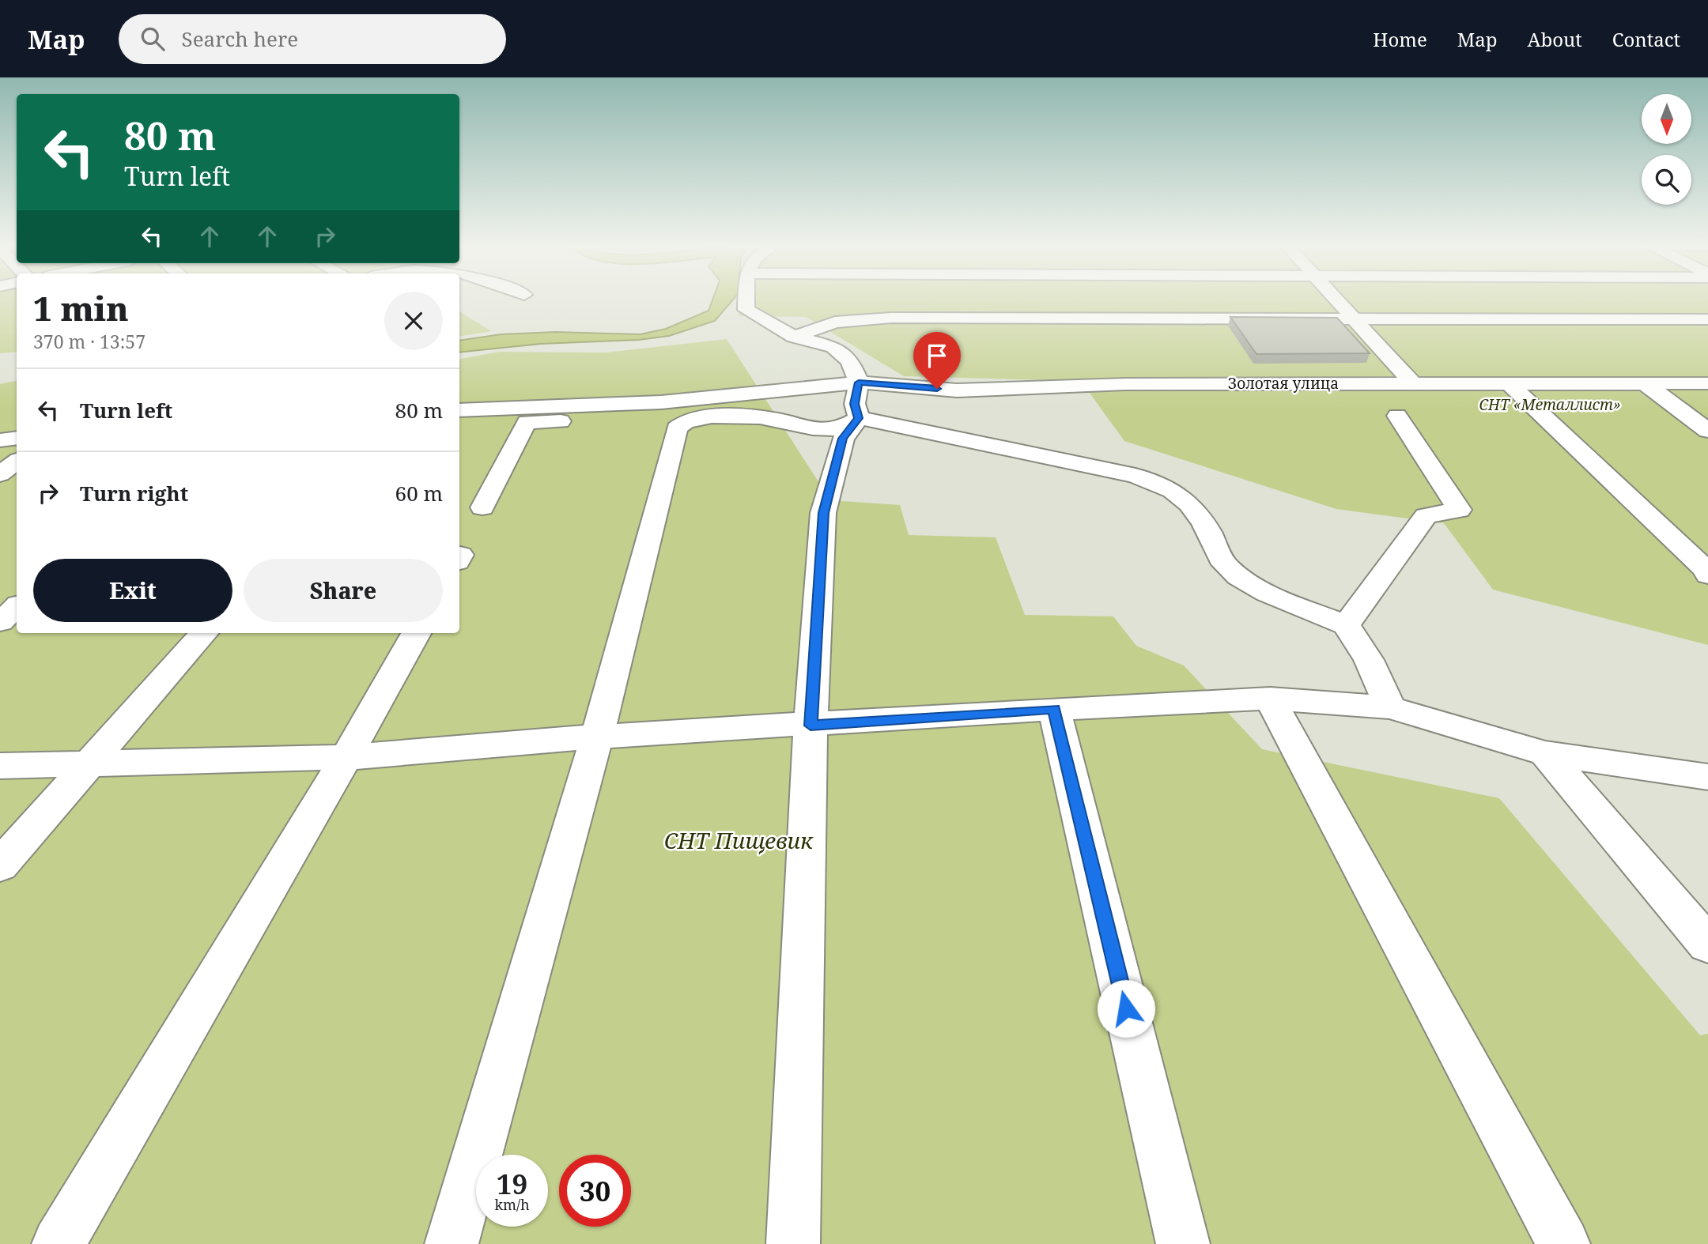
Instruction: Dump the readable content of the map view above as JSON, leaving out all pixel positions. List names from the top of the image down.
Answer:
{
  "streets": {
    "street": ["Золотая улица"]
  },
  "parks": ["СНТ «Металлист»", "СНТ Пищевик"],
  "north": "bottom",
  "page": {
    "header": "Map",
    "search": "Search here",
    "nav": [
      "Home",
      "Map",
      "About",
      "Contact"
    ],
    "turn": ["80 m", "Turn left"],
    "heading": ["1 min", "370 m · 13:57"],
    "list": [
      {
        "name": "Turn left",
        "value": "80 m"
      },
      {
        "name": "Turn right",
        "value": "60 m"
      }
    ],
    "buttons": ["Exit", "Share"],
    "speed": "19 km/h",
    "limit": "30"
  }
}
